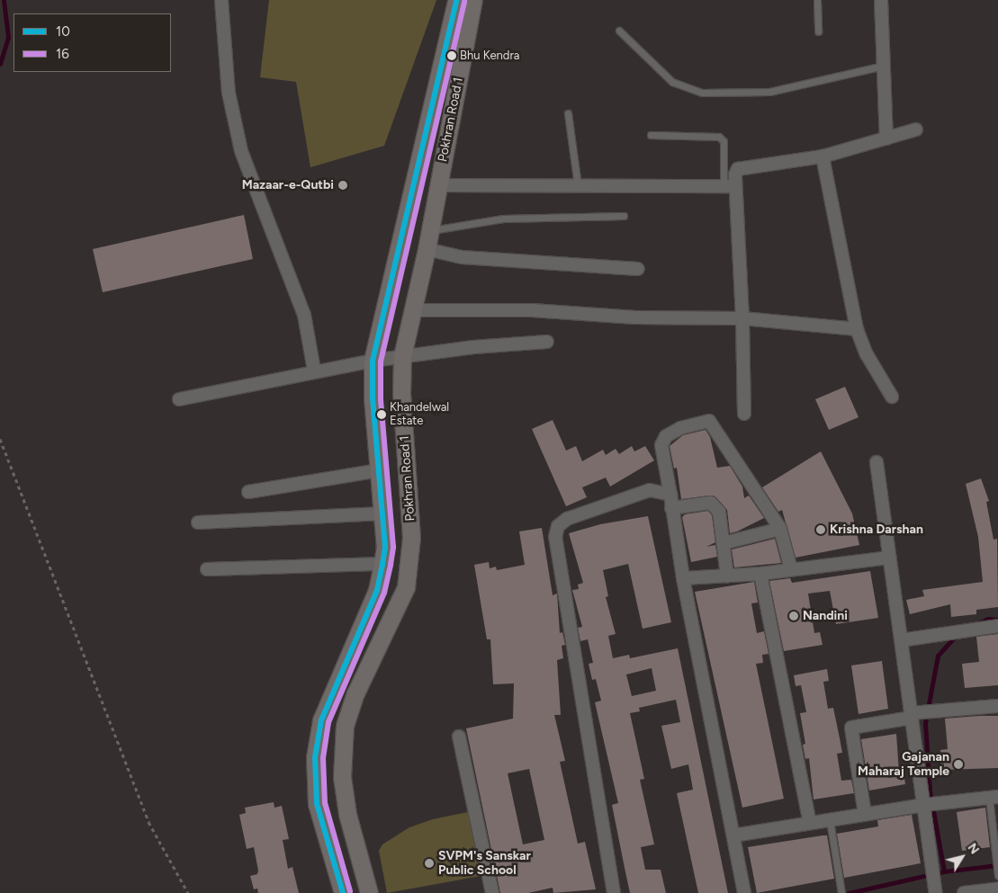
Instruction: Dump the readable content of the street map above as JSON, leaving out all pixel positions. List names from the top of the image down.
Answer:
{
  "streets": {
    "main road": ["Pokhran Road 1"]
  },
  "places": [
    "Bhu Kendra",
    "Mazaar-e-Qutbi",
    "Khandelwal Estate",
    "Krishna Darshan",
    "Nandini",
    "Gajanan Maharaj Temple",
    "SVPM's Sanskar Public School"
  ],
  "lines": ["transit line 10", "transit line 16"],
  "legend": ["10", "16"],
  "north": "top right"
}
